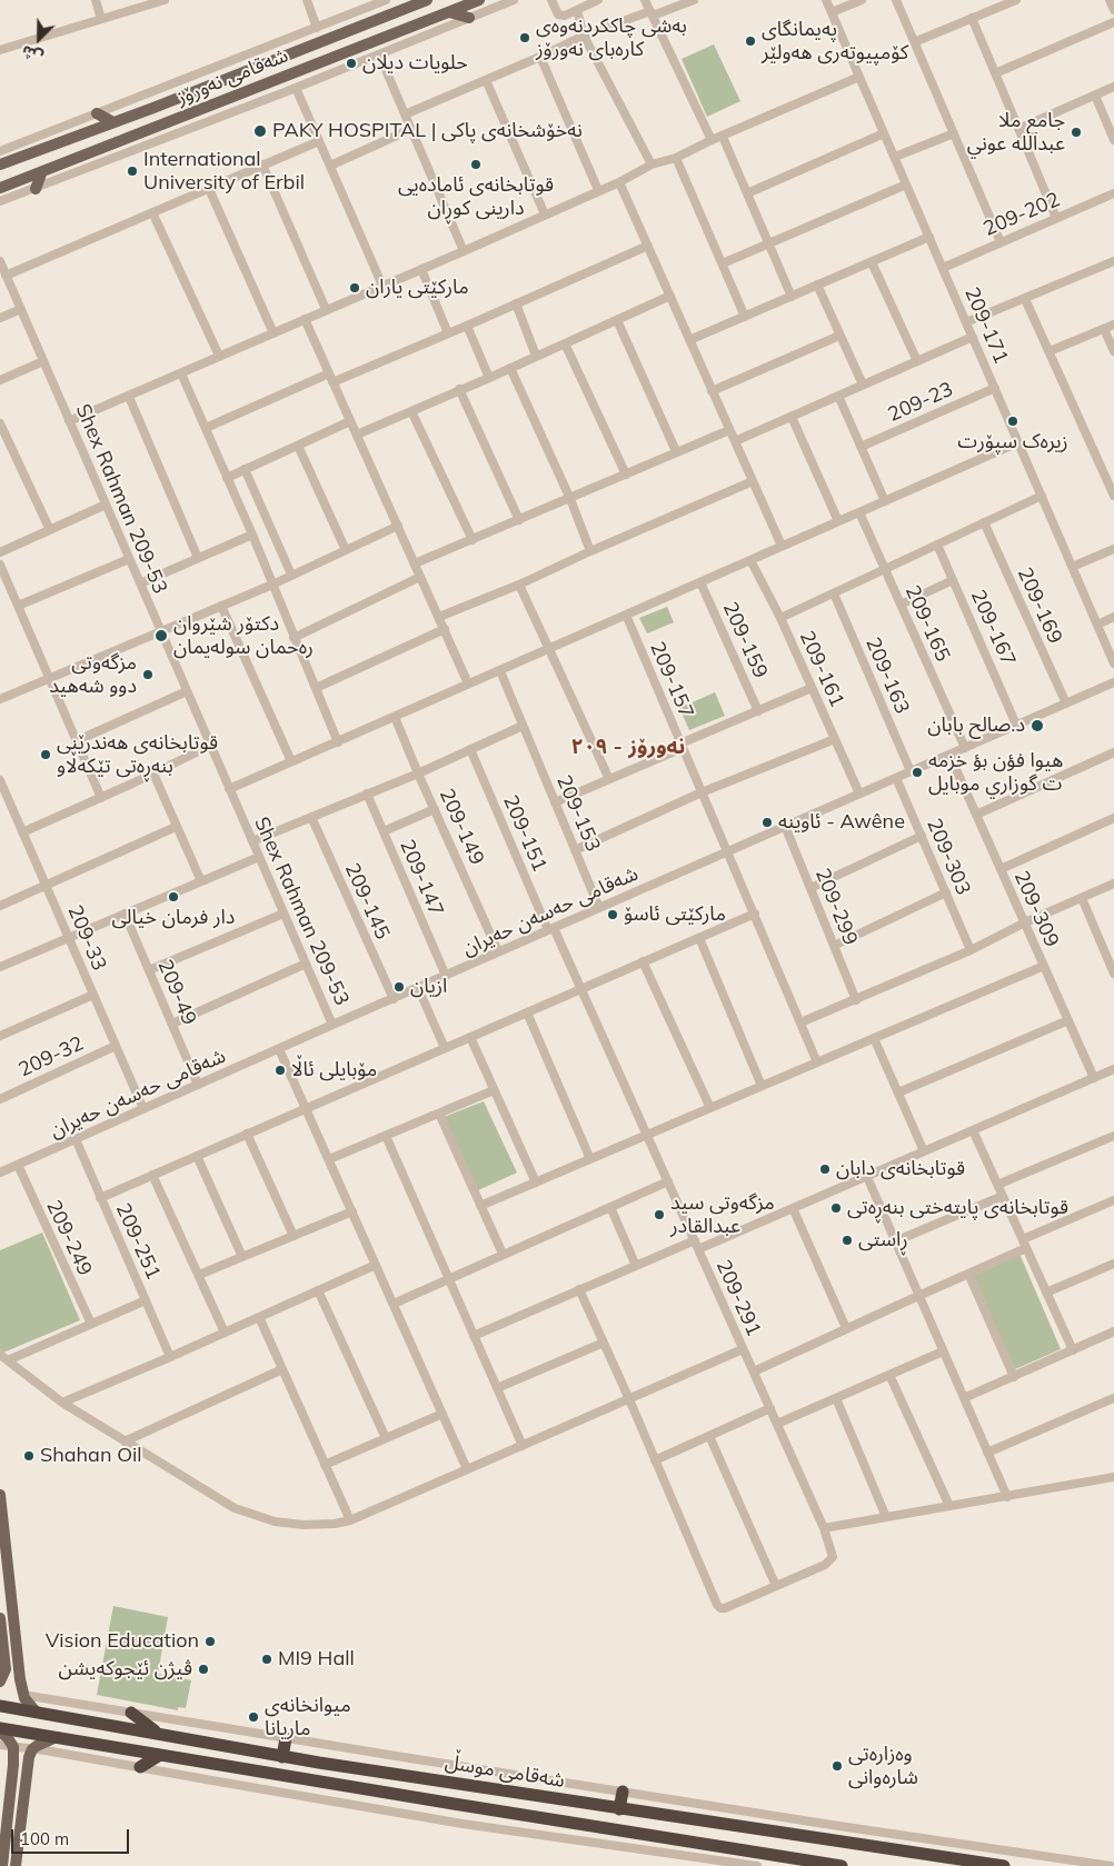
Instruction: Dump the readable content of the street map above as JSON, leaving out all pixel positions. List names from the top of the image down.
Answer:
{
  "streets": {
    "highway": ["شەقامی موسڵ"],
    "main road": ["شەقامی نەورۆز"],
    "street": [
      "209-202",
      "209-171",
      "209-23",
      "Shex Rahman 209-53",
      "209-169",
      "209-165",
      "209-167",
      "209-159",
      "209-161",
      "209-163",
      "209-157",
      "209-153",
      "209-149",
      "209-151",
      "209-303",
      "209-147",
      "209-145",
      "209-299",
      "209-309",
      "شەقامی حەسەن حەیران",
      "209-33",
      "209-49",
      "209-32",
      "209-249",
      "209-251",
      "209-291"
    ]
  },
  "crossings": [
    ["209-202", "209-171"],
    ["209-171", "209-23"],
    ["Shex Rahman 209-53", "شەقامی حەسەن حەیران"],
    ["209-169", "شەقامی حەسەن حەیران"],
    ["209-165", "شەقامی حەسەن حەیران"],
    ["209-167", "شەقامی حەسەن حەیران"],
    ["209-161", "شەقامی حەسەن حەیران"],
    ["209-163", "شەقامی حەسەن حەیران"],
    ["209-157", "شەقامی حەسەن حەیران"],
    ["209-153", "شەقامی حەسەن حەیران"],
    ["209-149", "شەقامی حەسەن حەیران"],
    ["209-151", "شەقامی حەسەن حەیران"],
    ["209-151", "209-291"],
    ["209-303", "شەقامی حەسەن حەیران"],
    ["209-147", "شەقامی حەسەن حەیران"],
    ["209-145", "شەقامی حەسەن حەیران"],
    ["209-299", "شەقامی حەسەن حەیران"],
    ["209-309", "شەقامی حەسەن حەیران"],
    ["شەقامی حەسەن حەیران", "209-33"],
    ["شەقامی حەسەن حەیران", "209-49"],
    ["شەقامی حەسەن حەیران", "209-249"],
    ["شەقامی حەسەن حەیران", "209-251"],
    ["شەقامی حەسەن حەیران", "209-291"],
    ["209-33", "209-32"]
  ],
  "districts": ["نەورۆز - ٢٠٩"],
  "places": [
    "به‌شی چاككردنه‌وه‌ی كاره‌بای نه‌ورۆز",
    "پەیمانگای کۆمپیوتەری هەولێر",
    "حلويات ديلان",
    "PAKY HOSPITAL | نەخۆشخانەی پاکی",
    "جامع ملا عبدالله عوني",
    "قوتابخانەی ئامادەیی دارینی کوڕان",
    "International University of Erbil",
    "مارکێتی یاران",
    "زیرەک سپۆرت",
    "دکتۆر شێروان رەحمان سولەیمان",
    "مزگەوتی دوو شەهید",
    "د.صالح بابان",
    "قوتابخانەی هەندرێنی بنەڕەتی تێکەڵاو",
    "هيوا فؤن بؤ خزمه ت گوزاري موبايل",
    "ئاوینە - Awêne",
    "دار فرمان خیالی",
    "مارکێتی ئاسۆ",
    "ازيان",
    "مۆبایلی ئاڵا",
    "قوتابخانەی دابان",
    "قوتابخانەی پایتەختی بنەڕەتی",
    "مزگەوتی سید عبدالقادر",
    "ڕاستی",
    "Shahan Oil",
    "Vision Education",
    "MI9 Hall",
    "ڤیژن ئێجوکەیشن",
    "میوانخانەی ماریانا",
    "وەزارەتی شارەوانی"
  ],
  "scale_bar": "100 m",
  "north": "bottom left"
}
